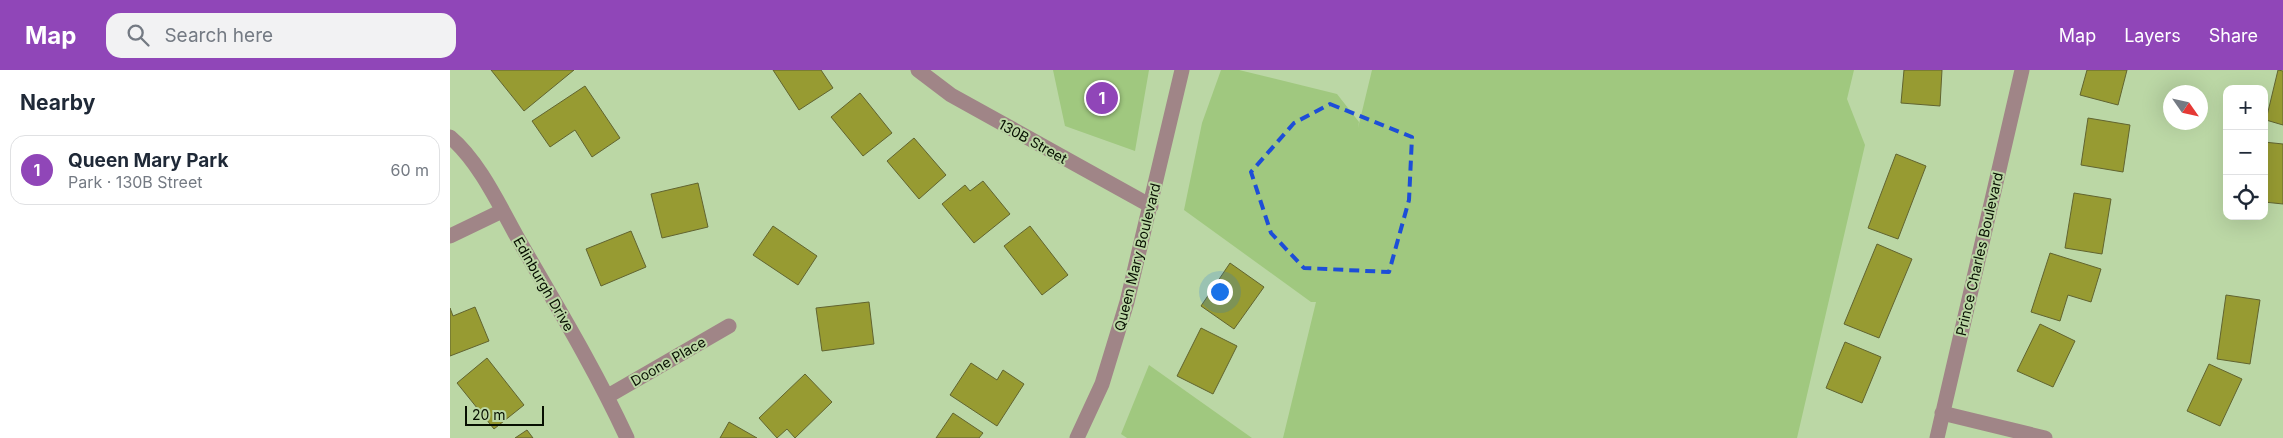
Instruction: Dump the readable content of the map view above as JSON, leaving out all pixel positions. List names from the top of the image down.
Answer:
{
  "streets": {
    "street": [
      "130B Street",
      "Prince Charles Boulevard",
      "Queen Mary Boulevard",
      "Edinburgh Drive",
      "Doone Place"
    ]
  },
  "crossings": [
    ["130B Street", "Queen Mary Boulevard"],
    ["Edinburgh Drive", "Doone Place"]
  ],
  "scale_bar": "20 m",
  "north": "bottom right",
  "page": {
    "header": "Map",
    "search": "Search here",
    "nav": ["Map", "Layers", "Share"],
    "heading": "Nearby",
    "pins": "1",
    "map_buttons": ["+", "−"],
    "list": [
      {
        "mark": "1",
        "name": "Queen Mary Park",
        "note": "Park · 130B Street",
        "value": "60 m"
      }
    ],
    "scale": "20 m"
  }
}
